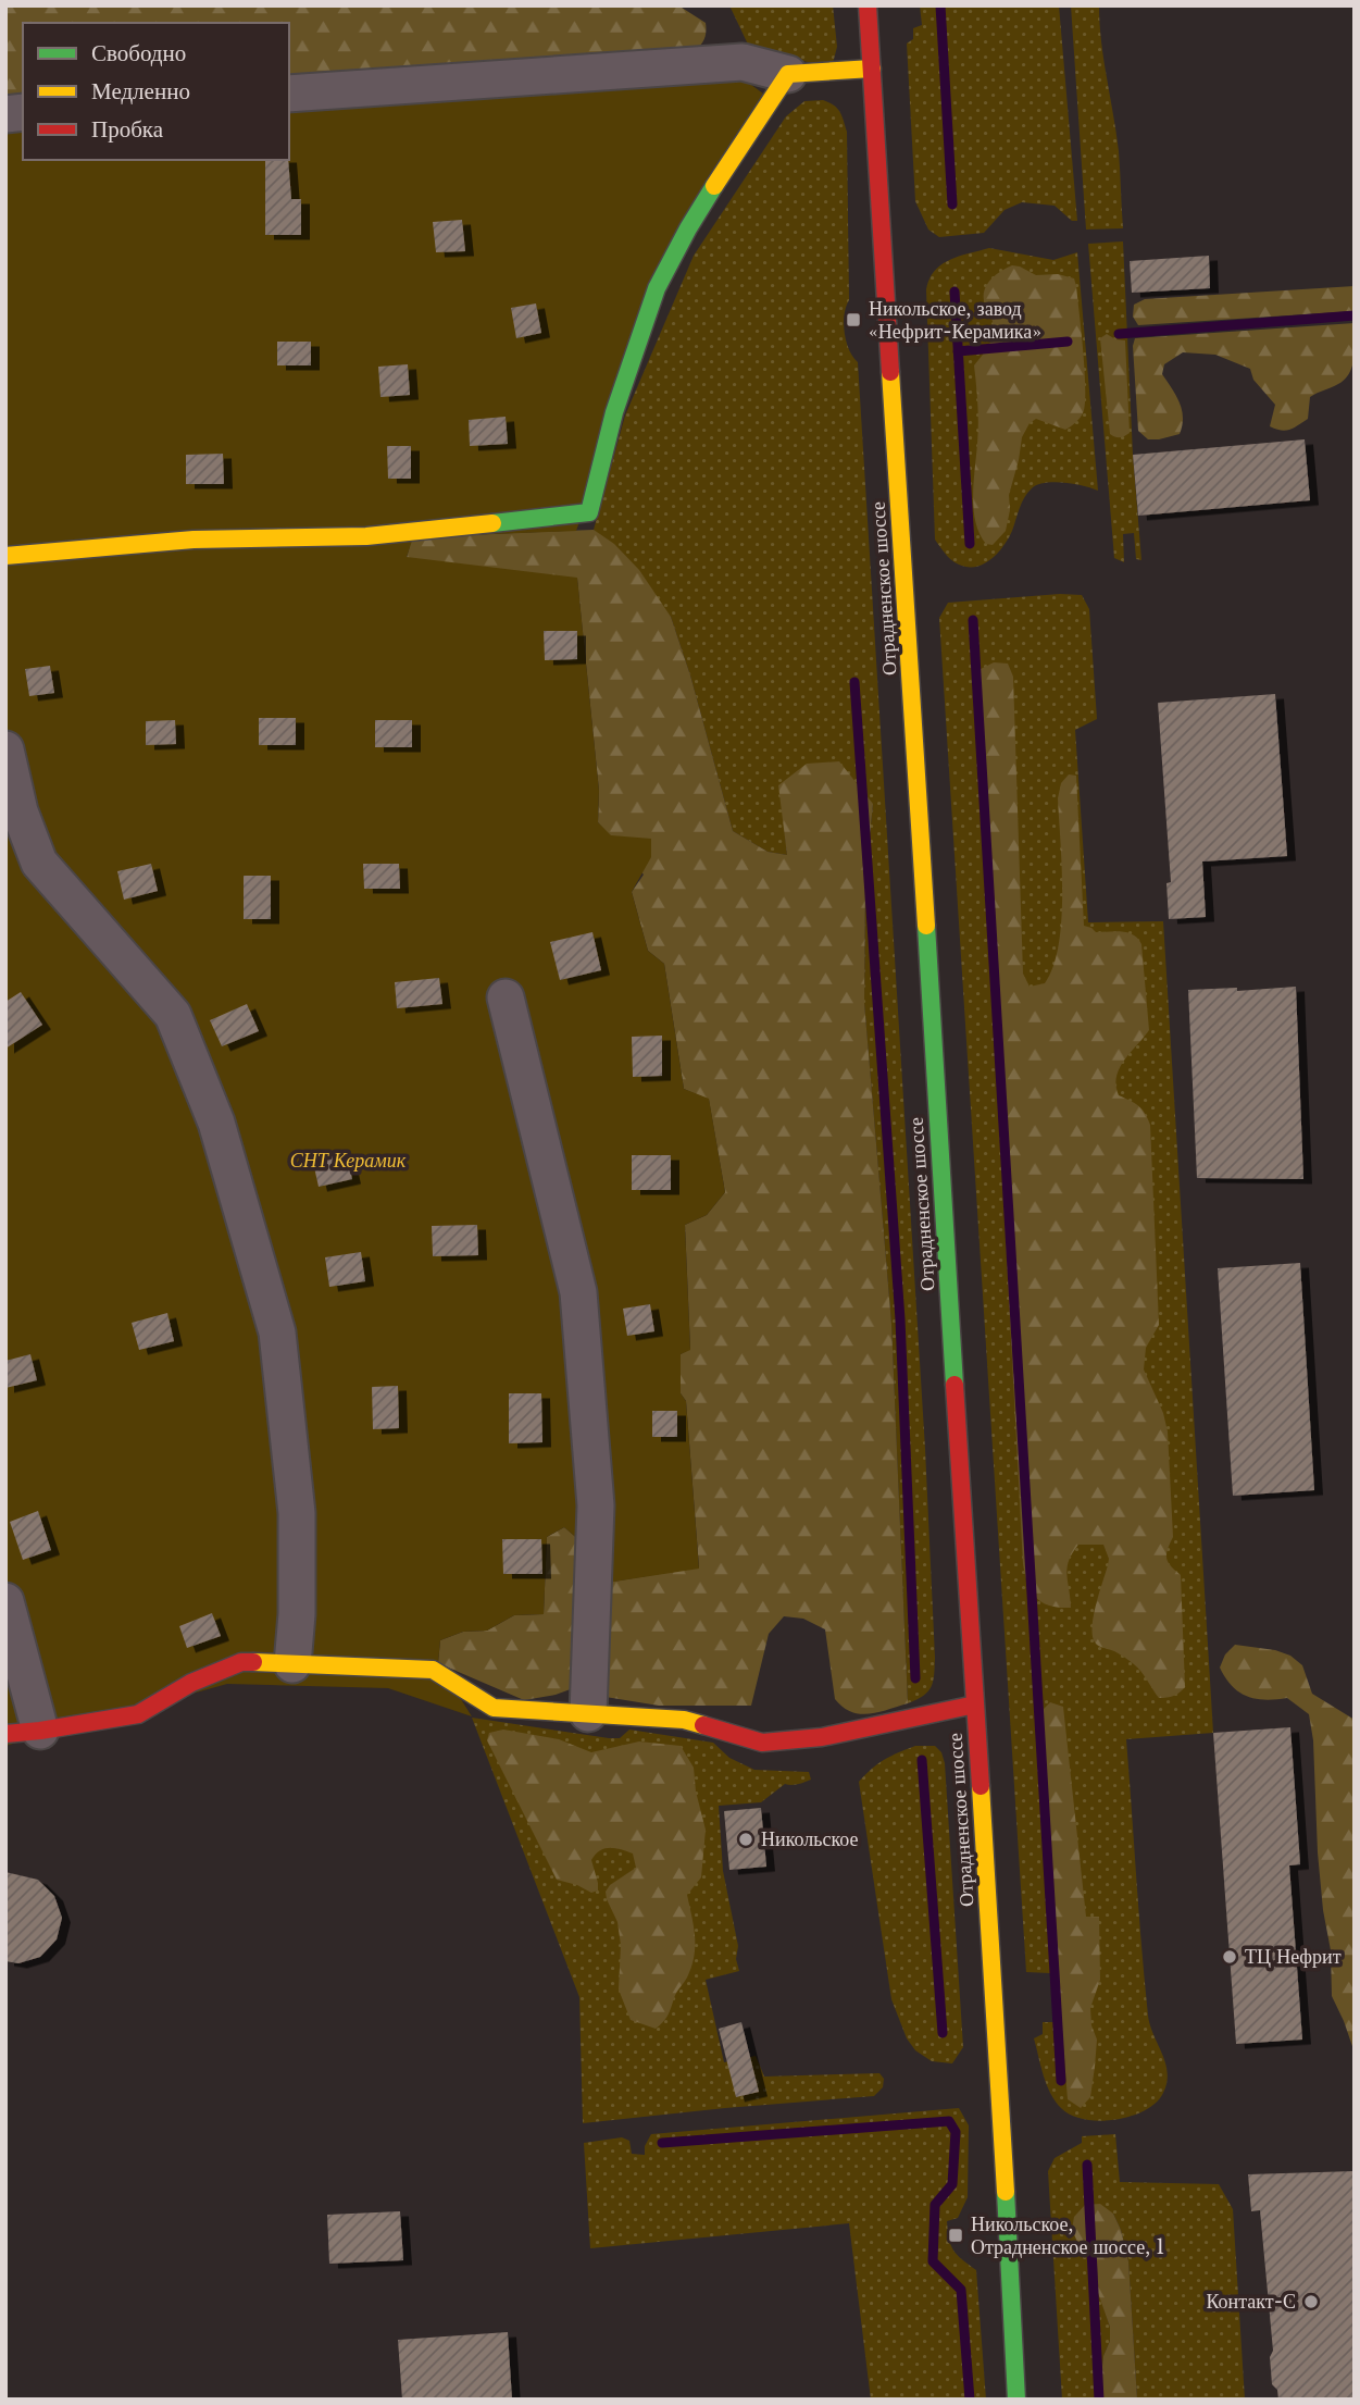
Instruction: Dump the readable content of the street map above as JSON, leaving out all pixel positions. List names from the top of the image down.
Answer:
{
  "streets": {
    "main road": ["Отрадненское шоссе"]
  },
  "parks": ["СНТ Керамик"],
  "places": {
    "transit": ["Никольское, завод «Нефрит-Керамика»", "Никольское, Отрадненское шоссе, 1"],
    "other": ["Никольское", "ТЦ Нефрит", "Контакт-С"]
  },
  "legend": ["Свободно", "Медленно", "Пробка"]
}
